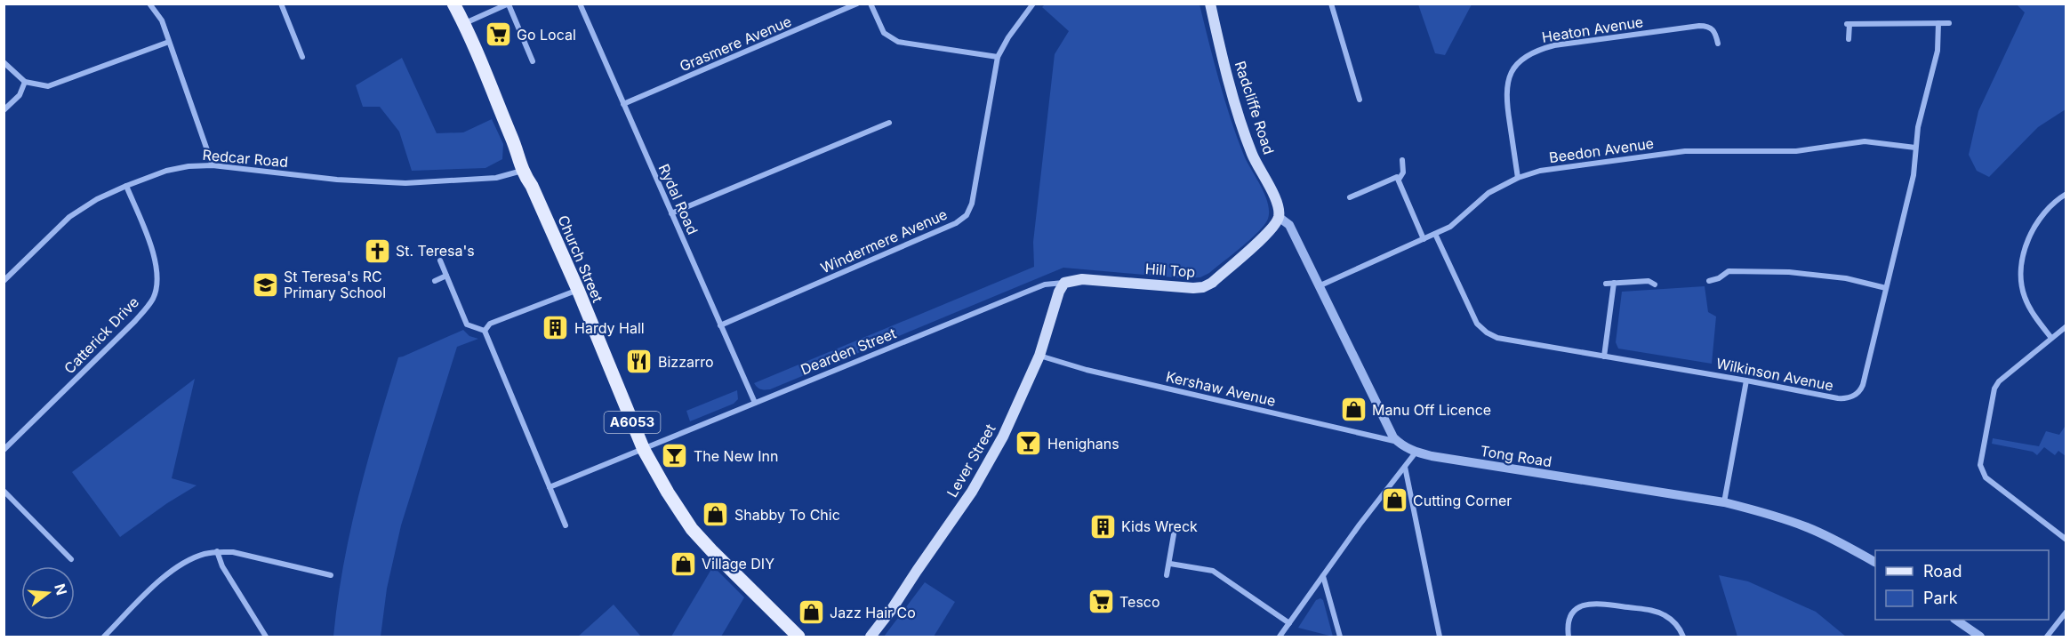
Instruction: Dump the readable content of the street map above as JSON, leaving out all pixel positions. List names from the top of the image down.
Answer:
{
  "streets": {
    "main road": [
      "Radcliffe Road",
      "Church Street",
      "Hill Top",
      "A6053",
      "Lever Street"
    ],
    "street": [
      "Heaton Avenue",
      "Grasmere Avenue",
      "Beedon Avenue",
      "Redcar Road",
      "Rydal Road",
      "Windermere Avenue",
      "Catterick Drive",
      "Dearden Street",
      "Wilkinson Avenue",
      "Kershaw Avenue",
      "Tong Road"
    ]
  },
  "crossings": [
    ["Heaton Avenue", "Beedon Avenue"],
    ["Grasmere Avenue", "Rydal Road"],
    ["Radcliffe Road", "Hill Top"],
    ["Radcliffe Road", "Tong Road"],
    ["Beedon Avenue", "Wilkinson Avenue"],
    ["Beedon Avenue", "Tong Road"],
    ["Redcar Road", "Church Street"],
    ["Redcar Road", "Catterick Drive"],
    ["Rydal Road", "Windermere Avenue"],
    ["Rydal Road", "Dearden Street"],
    ["Church Street", "Dearden Street"],
    ["Hill Top", "Dearden Street"],
    ["Hill Top", "Tong Road"],
    ["Hill Top", "Lever Street"],
    ["Dearden Street", "Lever Street"],
    ["Kershaw Avenue", "Tong Road"],
    ["Kershaw Avenue", "Lever Street"]
  ],
  "places": {
    "supermarket": ["Go Local", "Tesco"],
    "church": ["St. Teresa's"],
    "school or university": ["St Teresa's RC Primary School"],
    "building": ["Hardy Hall", "Kids Wreck"],
    "restaurant": ["Bizzarro"],
    "shop": [
      "Manu Off Licence",
      "Cutting Corner",
      "Shabby To Chic",
      "Village DIY",
      "Jazz Hair Co"
    ],
    "bar": ["Henighans", "The New Inn"]
  },
  "legend": ["Road", "Park"],
  "north": "right"
}
